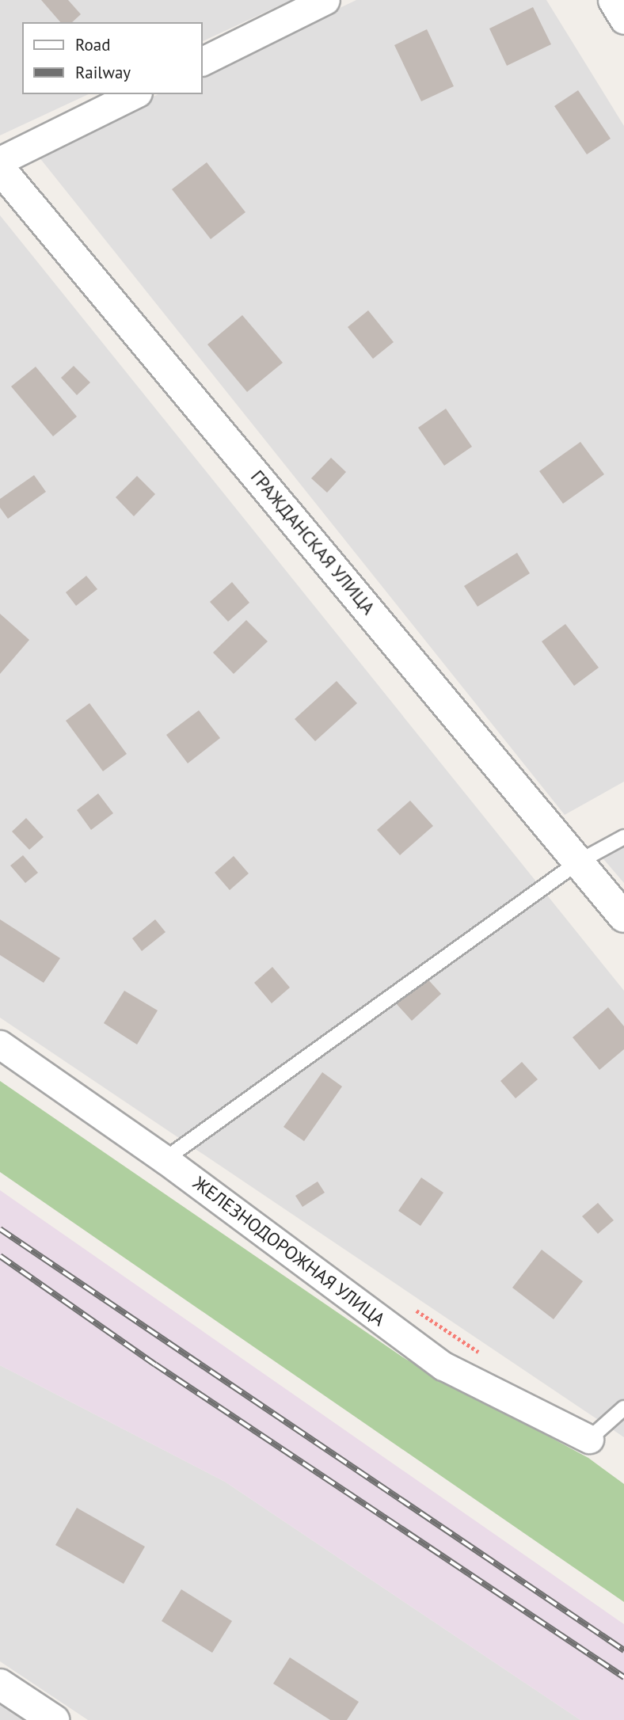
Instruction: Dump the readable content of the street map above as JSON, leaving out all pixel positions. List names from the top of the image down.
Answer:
{
  "streets": {
    "street": ["ГРАЖДАНСКАЯ УЛИЦА", "ЖЕЛЕЗНОДОРОЖНАЯ УЛИЦА"]
  },
  "legend": ["Road", "Railway"]
}
